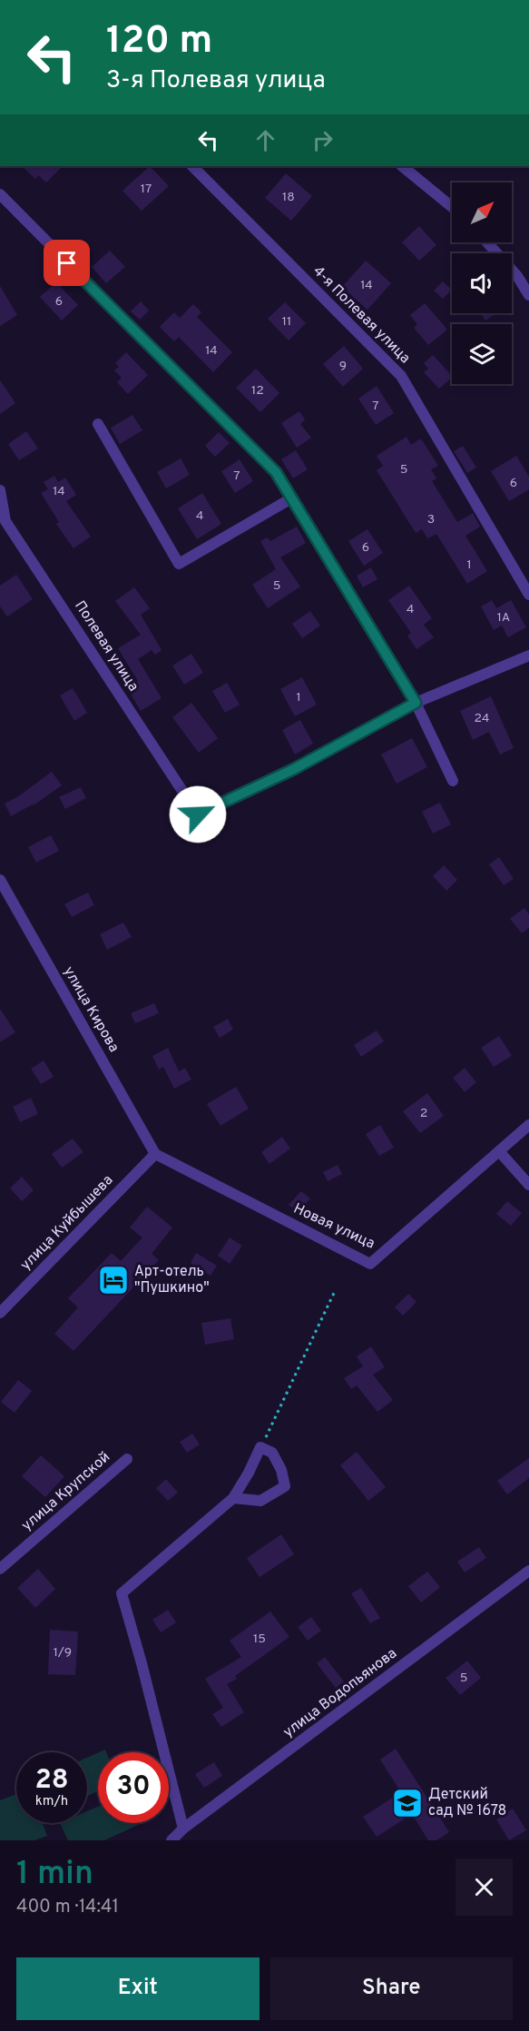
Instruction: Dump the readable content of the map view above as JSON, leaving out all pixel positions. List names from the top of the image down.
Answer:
{
  "streets": {
    "street": [
      "4-я Полевая улица",
      "Полевая улица",
      "улица Кирова",
      "улица Куйбышева",
      "Новая улица",
      "улица Крупской",
      "улица Водопьянова"
    ]
  },
  "crossings": [
    ["улица Кирова", "улица Куйбышева"],
    ["улица Кирова", "Новая улица"],
    ["улица Куйбышева", "Новая улица"]
  ],
  "places": {
    "hotel": ["Арт-отель \"Пушкино\""],
    "school or university": ["Детский сад № 1678"]
  },
  "house_numbers": [
    "17",
    "18",
    "14",
    "6",
    "11",
    "14",
    "9",
    "12",
    "7",
    "5",
    "7",
    "6",
    "14",
    "4",
    "3",
    "6",
    "1",
    "5",
    "4",
    "1А",
    "1",
    "24",
    "2",
    "15",
    "1/9",
    "5"
  ],
  "north": "top right",
  "page": {
    "turn": ["120 m", "3-я Полевая улица"],
    "speed": "28 km/h",
    "limit": "30",
    "heading": ["1 min", "400 m · 14:41"],
    "buttons": ["Exit", "Share"]
  }
}
